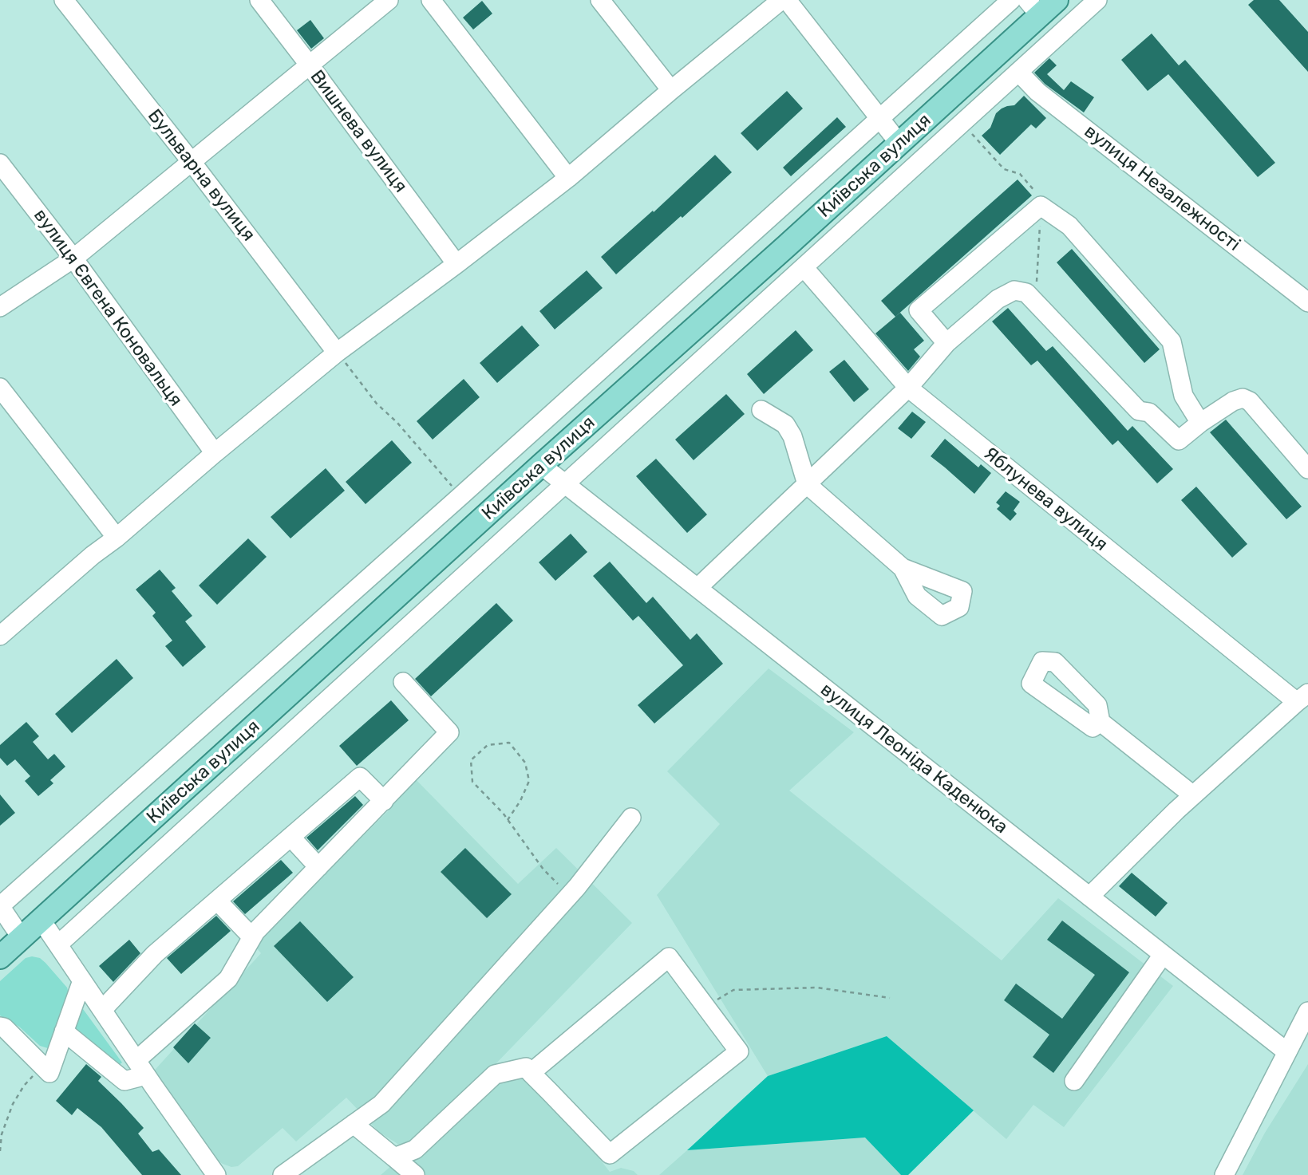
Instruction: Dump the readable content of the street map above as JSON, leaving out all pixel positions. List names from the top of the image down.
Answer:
{
  "streets": {
    "main road": ["Київська вулиця"],
    "street": [
      "Вишнева вулиця",
      "Бульварна вулиця",
      "вулиця Незалежності",
      "вулиця Євгена Коновальця",
      "Яблунева вулиця",
      "вулиця Леоніда Каденюка"
    ]
  },
  "crossings": [
    ["Київська вулиця", "вулиця Леоніда Каденюка"]
  ]
}
